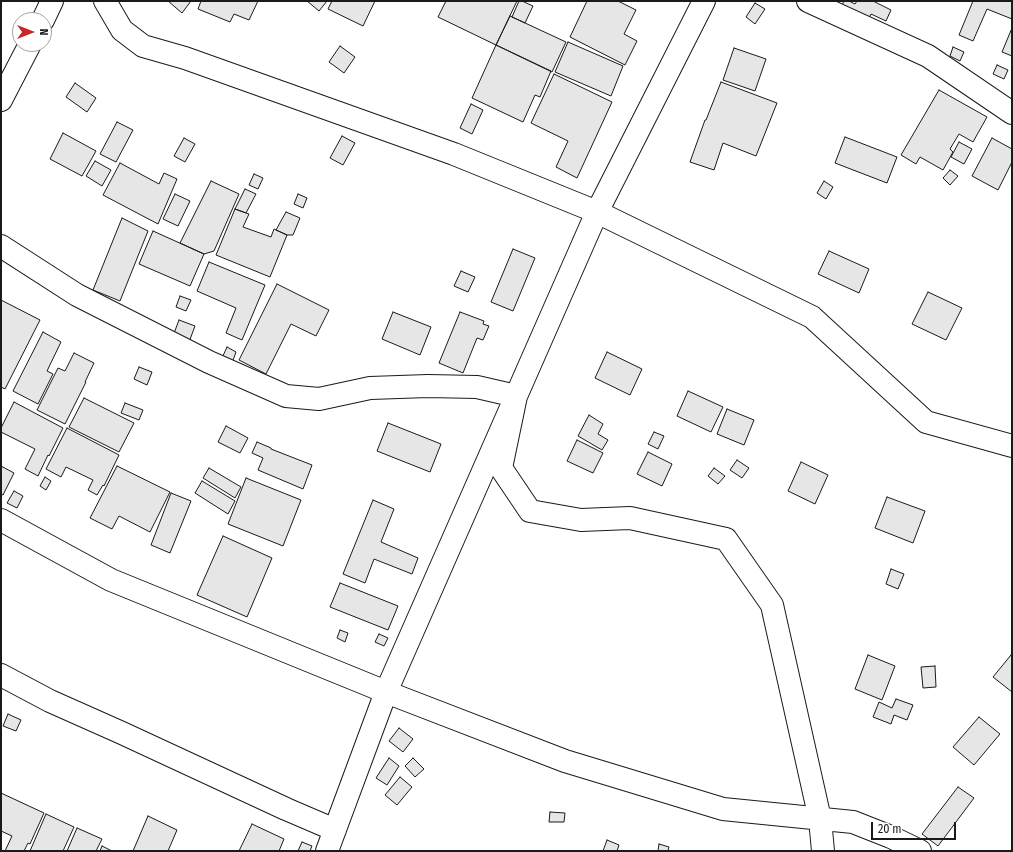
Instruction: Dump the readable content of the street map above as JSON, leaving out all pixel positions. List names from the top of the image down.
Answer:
{
  "scale_bar": "20 m",
  "north": "right"
}
